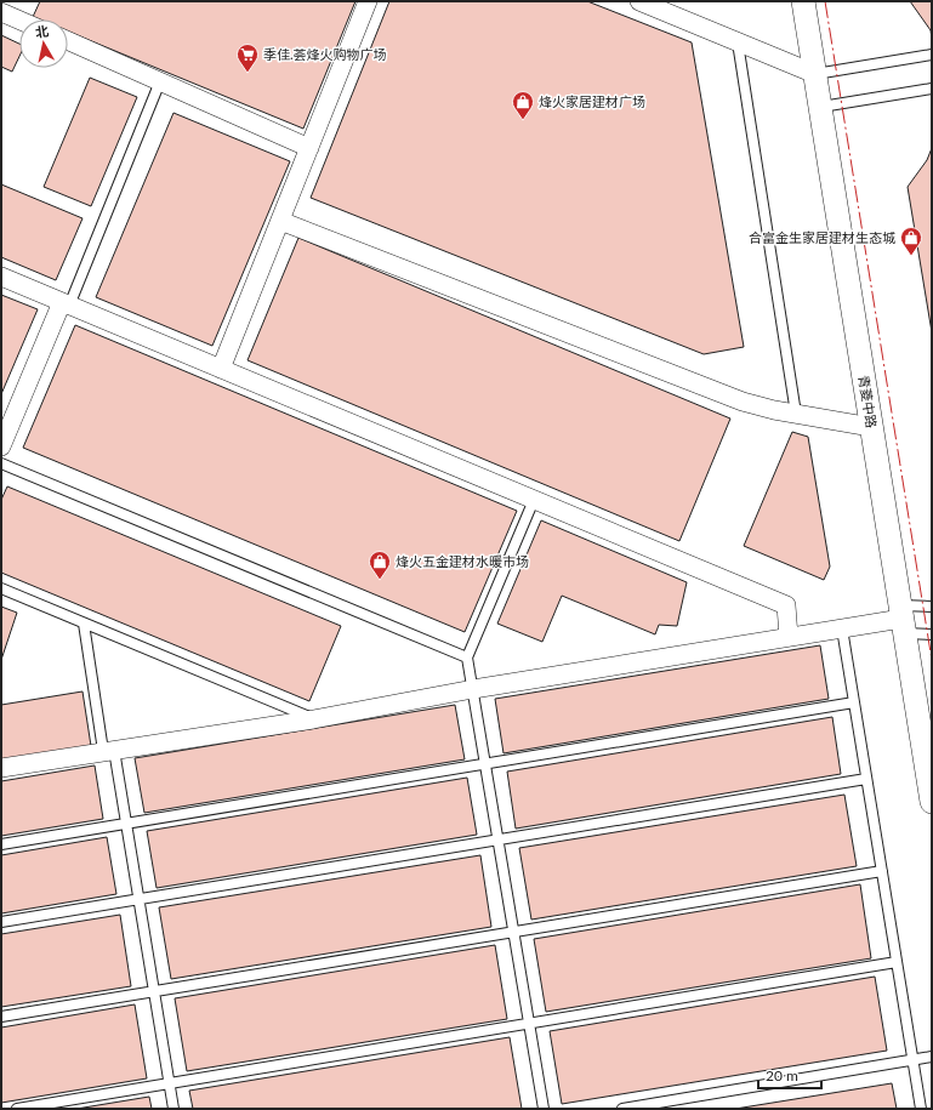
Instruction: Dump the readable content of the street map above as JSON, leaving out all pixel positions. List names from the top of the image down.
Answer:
{
  "streets": {
    "street": ["青菱中路"]
  },
  "places": {
    "supermarket": ["季佳.荟烽火购物广场"],
    "shop": ["烽火家居建材广场", "合富金生家居建材生态城", "烽火五金建材水暖市场"]
  },
  "scale_bar": "20 m",
  "north": "top"
}
